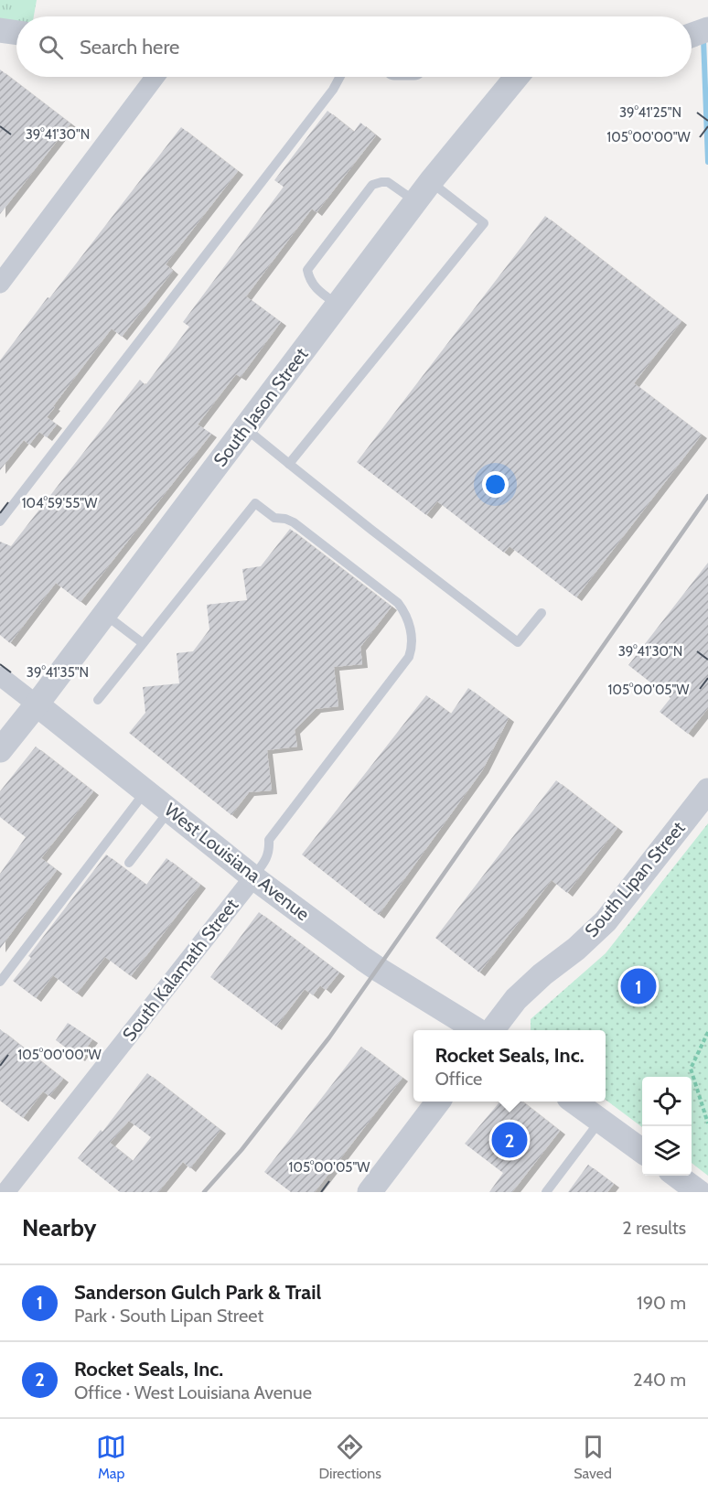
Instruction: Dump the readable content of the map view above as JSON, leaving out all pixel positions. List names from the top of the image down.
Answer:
{
  "streets": {
    "street": [
      "South Jason Street",
      "West Louisiana Avenue",
      "South Lipan Street",
      "South Kalamath Street"
    ]
  },
  "crossings": [
    ["South Jason Street", "West Louisiana Avenue"],
    ["West Louisiana Avenue", "South Kalamath Street"]
  ],
  "page": {
    "search": "Search here",
    "pins": ["1", "2"],
    "popup": ["Rocket Seals, Inc.", "Office"],
    "heading": ["Nearby", "2 results"],
    "list": [
      {
        "mark": "1",
        "name": "Sanderson Gulch Park & Trail",
        "note": "Park · South Lipan Street",
        "value": "190 m"
      },
      {
        "mark": "2",
        "name": "Rocket Seals, Inc.",
        "note": "Office · West Louisiana Avenue",
        "value": "240 m"
      }
    ],
    "nav": ["Map", "Directions", "Saved"]
  },
  "coordinates": [
    "39°41'25\"N",
    "39°41'30\"N",
    "105°00'00\"W",
    "104°59'55\"W",
    "39°41'35\"N",
    "105°00'05\"W"
  ]
}
